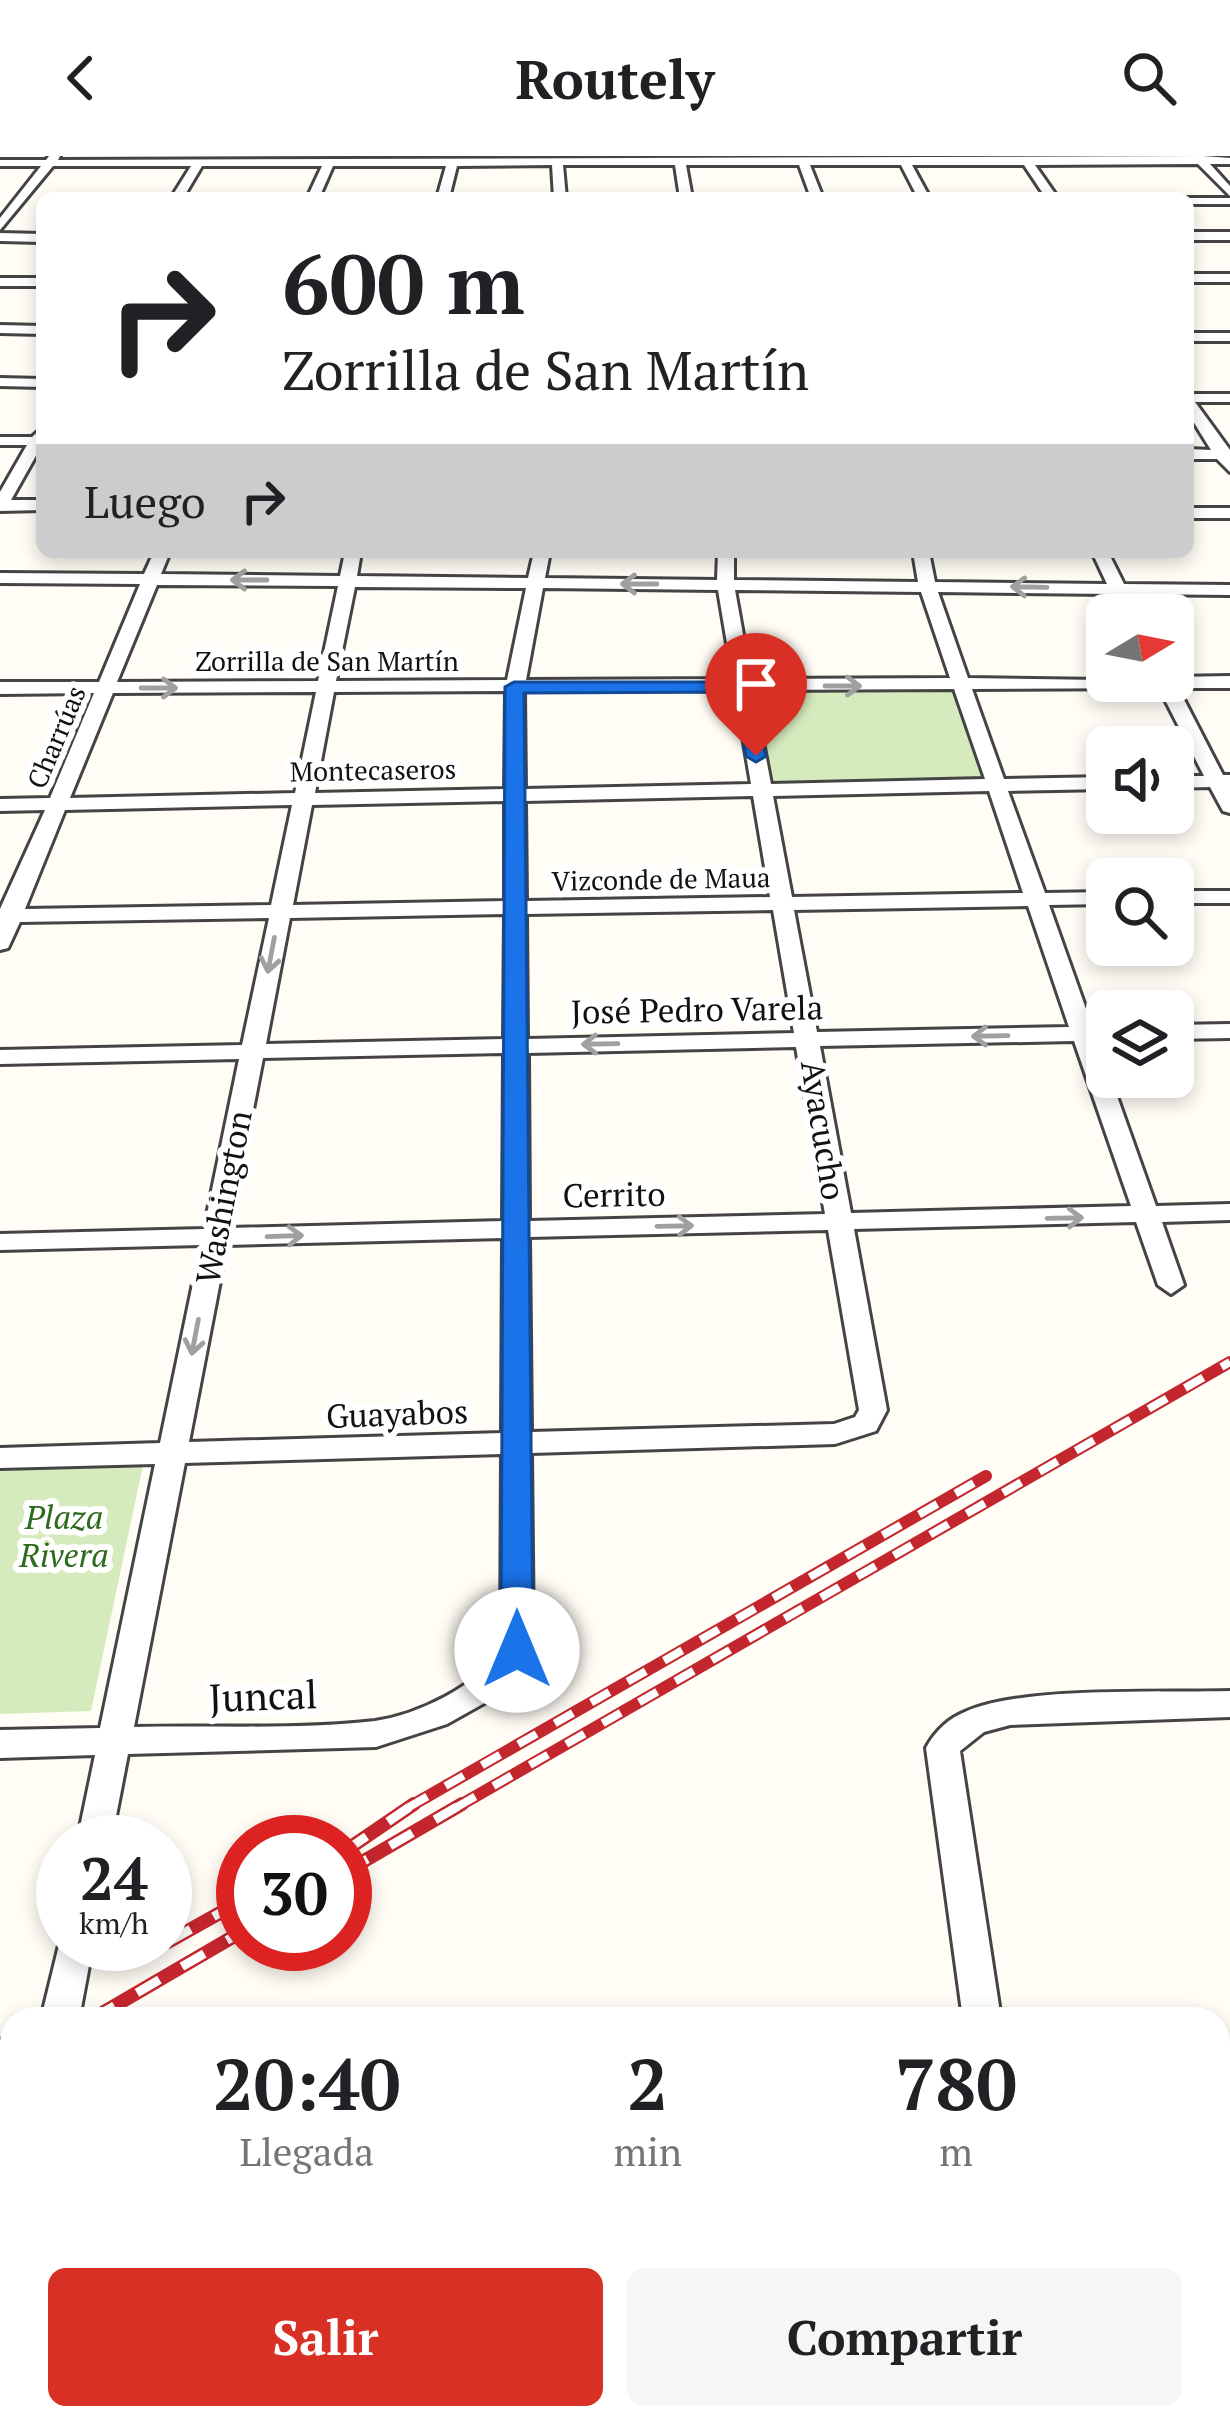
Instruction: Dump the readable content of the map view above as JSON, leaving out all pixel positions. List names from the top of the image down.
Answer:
{
  "streets": {
    "street": [
      "Zorrilla de San Martín",
      "Charrúas",
      "Montecaseros",
      "Vizconde de Maua",
      "José Pedro Varela",
      "Ayacucho",
      "Cerrito",
      "Washington",
      "Guayabos",
      "Juncal"
    ]
  },
  "crossings": [
    ["Zorrilla de San Martín", "Charrúas"],
    ["Zorrilla de San Martín", "Ayacucho"],
    ["Zorrilla de San Martín", "Washington"],
    ["Charrúas", "Montecaseros"],
    ["Charrúas", "Vizconde de Maua"],
    ["Montecaseros", "Ayacucho"],
    ["Montecaseros", "Washington"],
    ["Vizconde de Maua", "Ayacucho"],
    ["Vizconde de Maua", "Washington"],
    ["José Pedro Varela", "Ayacucho"],
    ["José Pedro Varela", "Washington"],
    ["Ayacucho", "Cerrito"],
    ["Ayacucho", "Guayabos"],
    ["Cerrito", "Washington"],
    ["Washington", "Guayabos"],
    ["Washington", "Juncal"],
    ["Guayabos", "Juncal"]
  ],
  "one_way": ["José Pedro Varela", "Cerrito"],
  "parks": ["Plaza Rivera"],
  "north": "right",
  "page": {
    "header": "Routely",
    "turn": ["600 m", "Zorrilla de San Martín"],
    "then": "Luego",
    "speed": "24 km/h",
    "limit": "30",
    "eta": [
      "20:40",
      "Llegada",
      "2",
      "min",
      "780",
      "m"
    ],
    "buttons": ["Salir", "Compartir"]
  }
}
